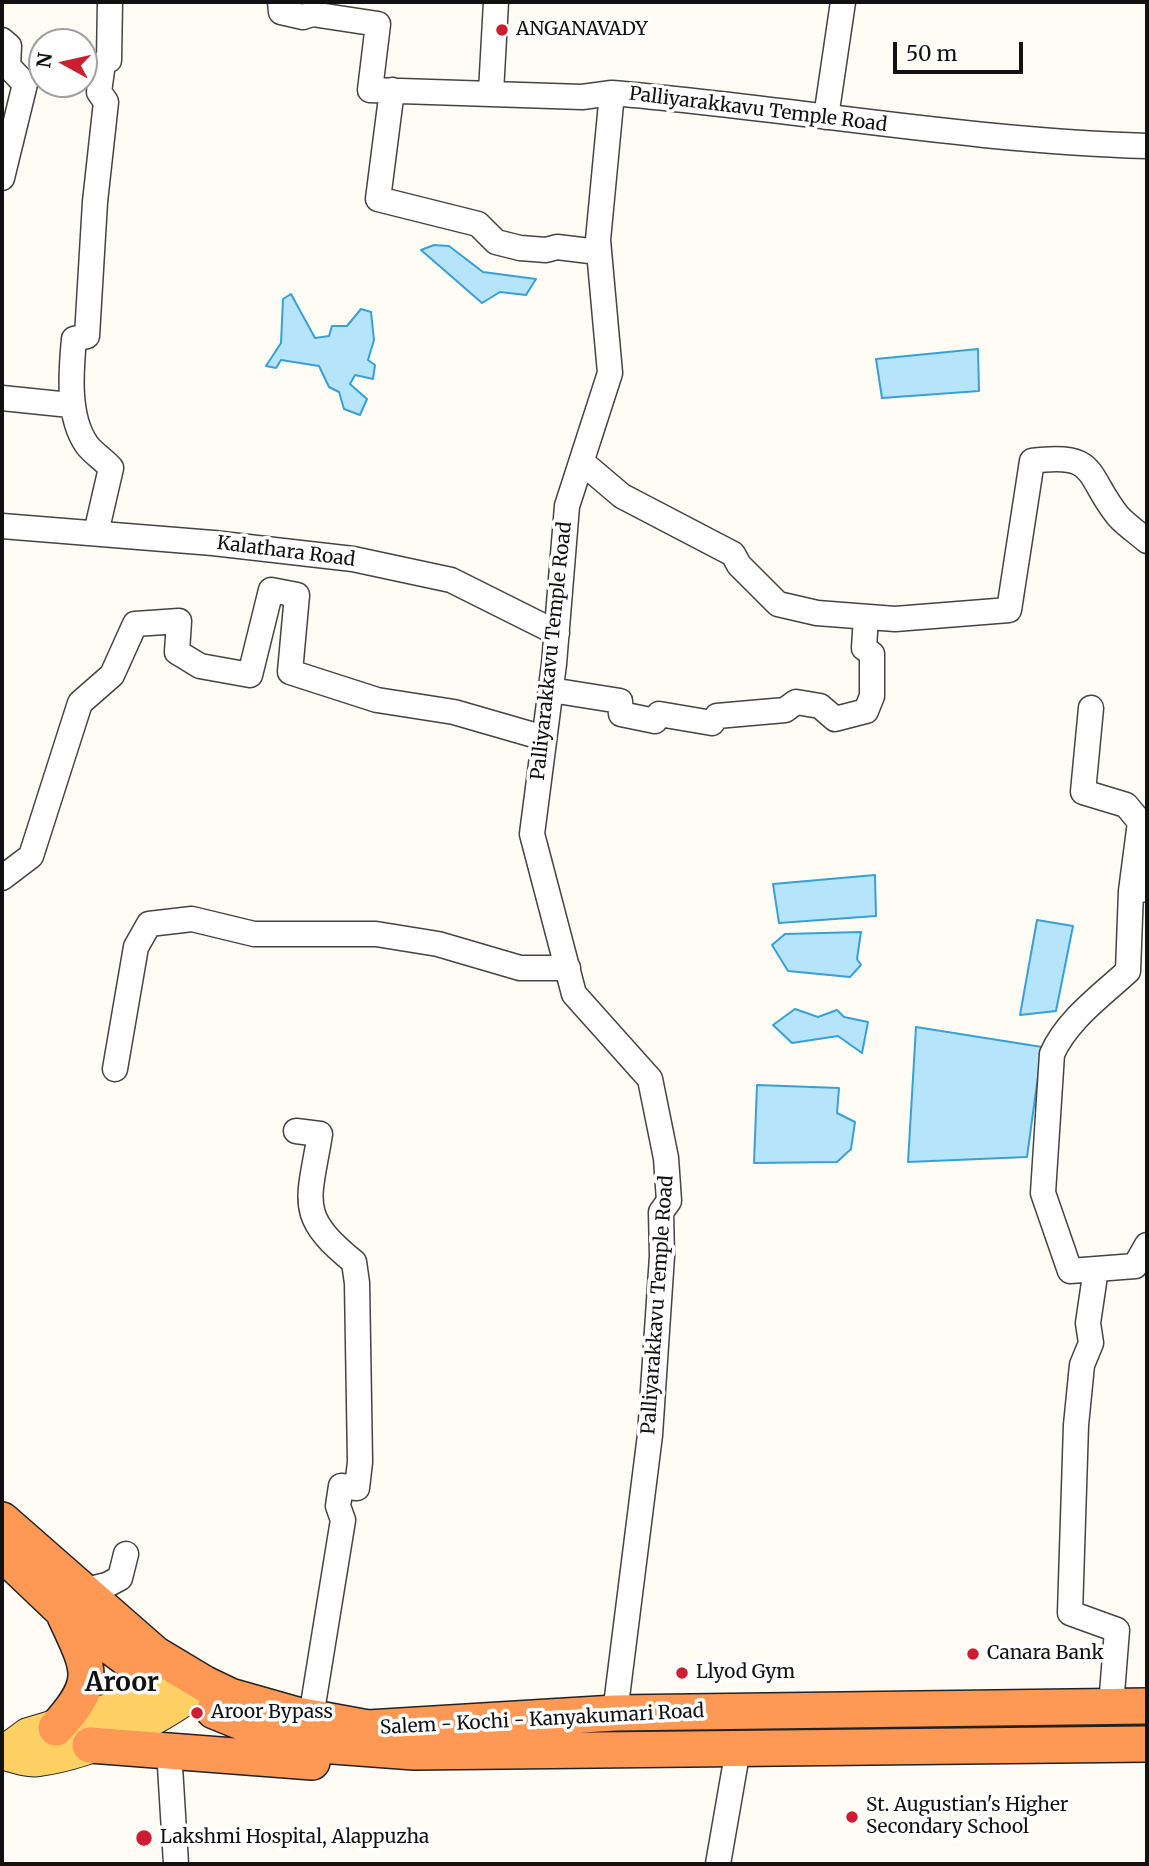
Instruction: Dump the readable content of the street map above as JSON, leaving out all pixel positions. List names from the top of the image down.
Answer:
{
  "streets": {
    "highway": ["Salem - Kochi - Kanyakumari Road"],
    "street": ["Palliyarakkavu Temple Road", "Kalathara Road"]
  },
  "crossings": [
    ["Palliyarakkavu Temple Road", "Kalathara Road"],
    ["Palliyarakkavu Temple Road", "Salem - Kochi - Kanyakumari Road"]
  ],
  "districts": ["Aroor"],
  "places": [
    "ANGANAVADY",
    "Canara Bank",
    "Llyod Gym",
    "Aroor Bypass",
    "St. Augustian's Higher Secondary School",
    "Lakshmi Hospital, Alappuzha"
  ],
  "scale_bar": "50 m",
  "north": "left"
}
